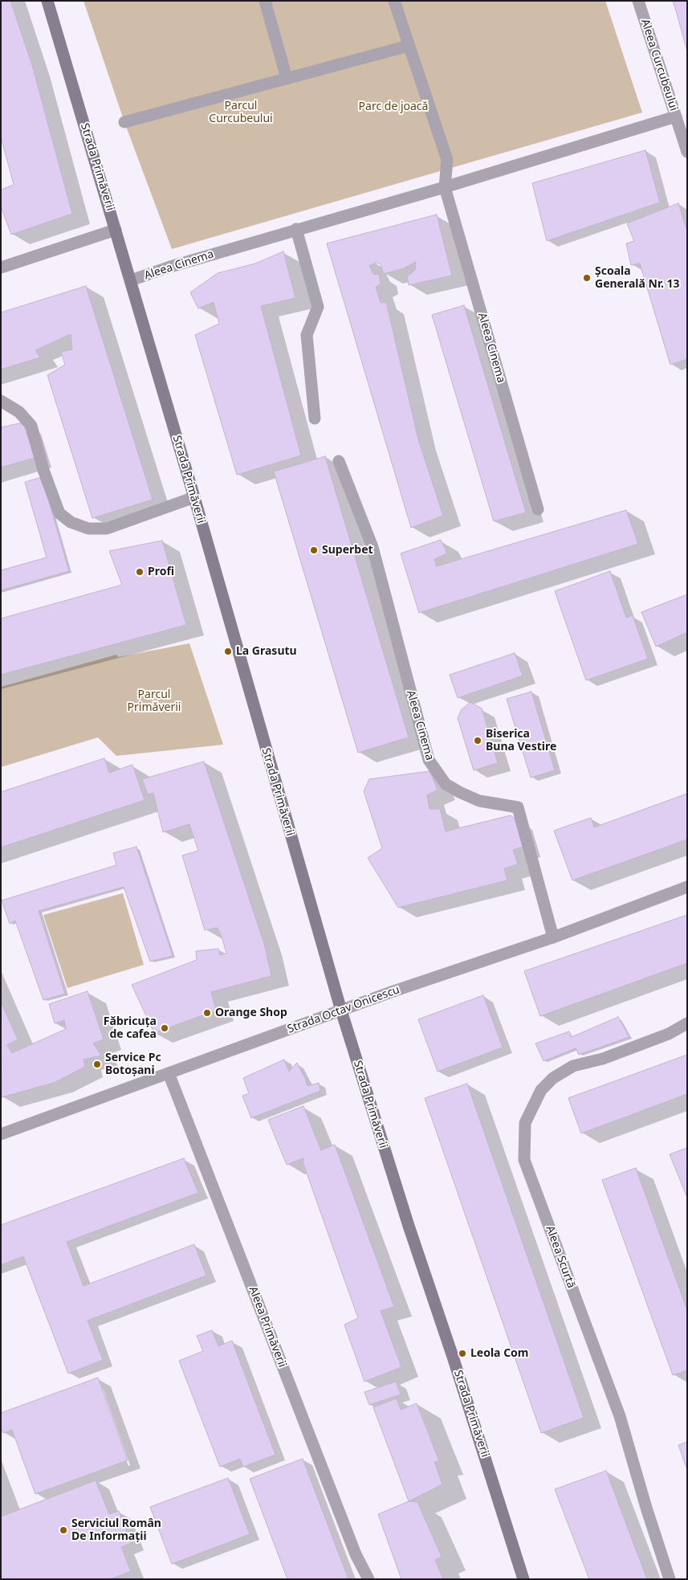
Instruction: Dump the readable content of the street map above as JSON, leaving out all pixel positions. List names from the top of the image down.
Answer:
{
  "streets": {
    "main road": ["Strada Primăverii"],
    "street": [
      "Aleea Curcubeului",
      "Aleea Cinema",
      "Strada Octav Onicescu",
      "Aleea Scurtă",
      "Aleea Primăverii"
    ]
  },
  "crossings": [
    ["Aleea Curcubeului", "Aleea Cinema"],
    ["Strada Primăverii", "Aleea Cinema"],
    ["Strada Primăverii", "Strada Octav Onicescu"],
    ["Aleea Cinema", "Strada Octav Onicescu"],
    ["Strada Octav Onicescu", "Aleea Primăverii"]
  ],
  "parks": ["Parcul Curcubeului", "Parc de joacă", "Parcul Primăverii"],
  "places": [
    "Școala Generală Nr. 13",
    "Superbet",
    "Profi",
    "La Grasutu",
    "Biserica Buna Vestire",
    "Orange Shop",
    "Făbricuța de cafea",
    "Service Pc Botoșani",
    "Leola Com",
    "Serviciul Român De Informații"
  ]
}
